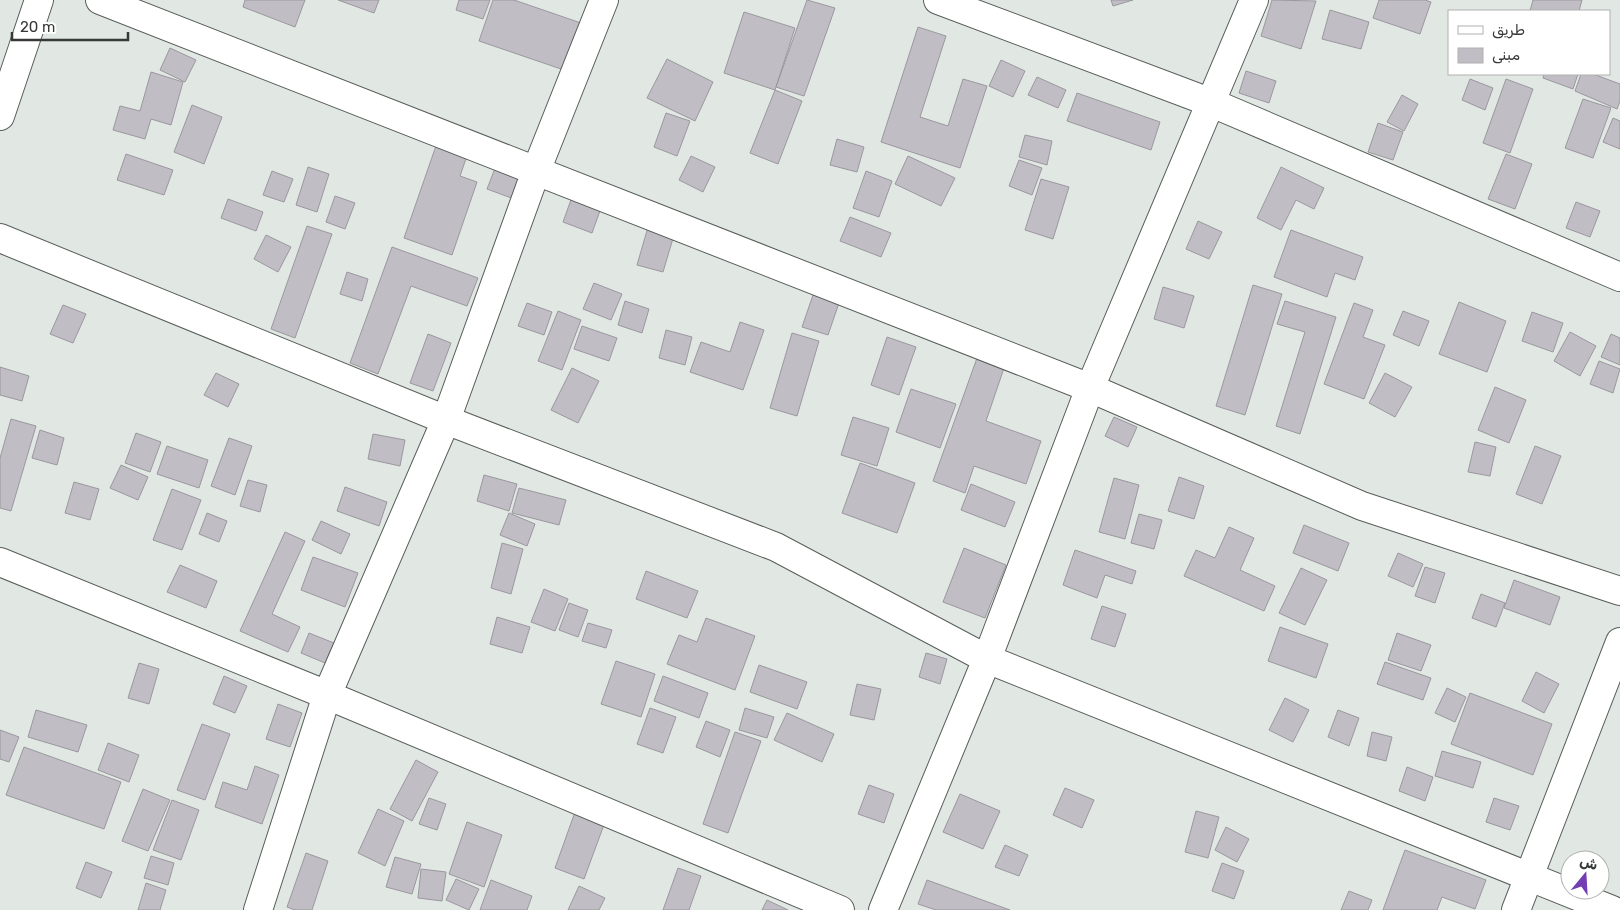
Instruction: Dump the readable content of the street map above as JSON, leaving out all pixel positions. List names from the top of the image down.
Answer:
{
  "legend": ["طريق", "مبنى"],
  "scale_bar": "20 m",
  "north": "top"
}
